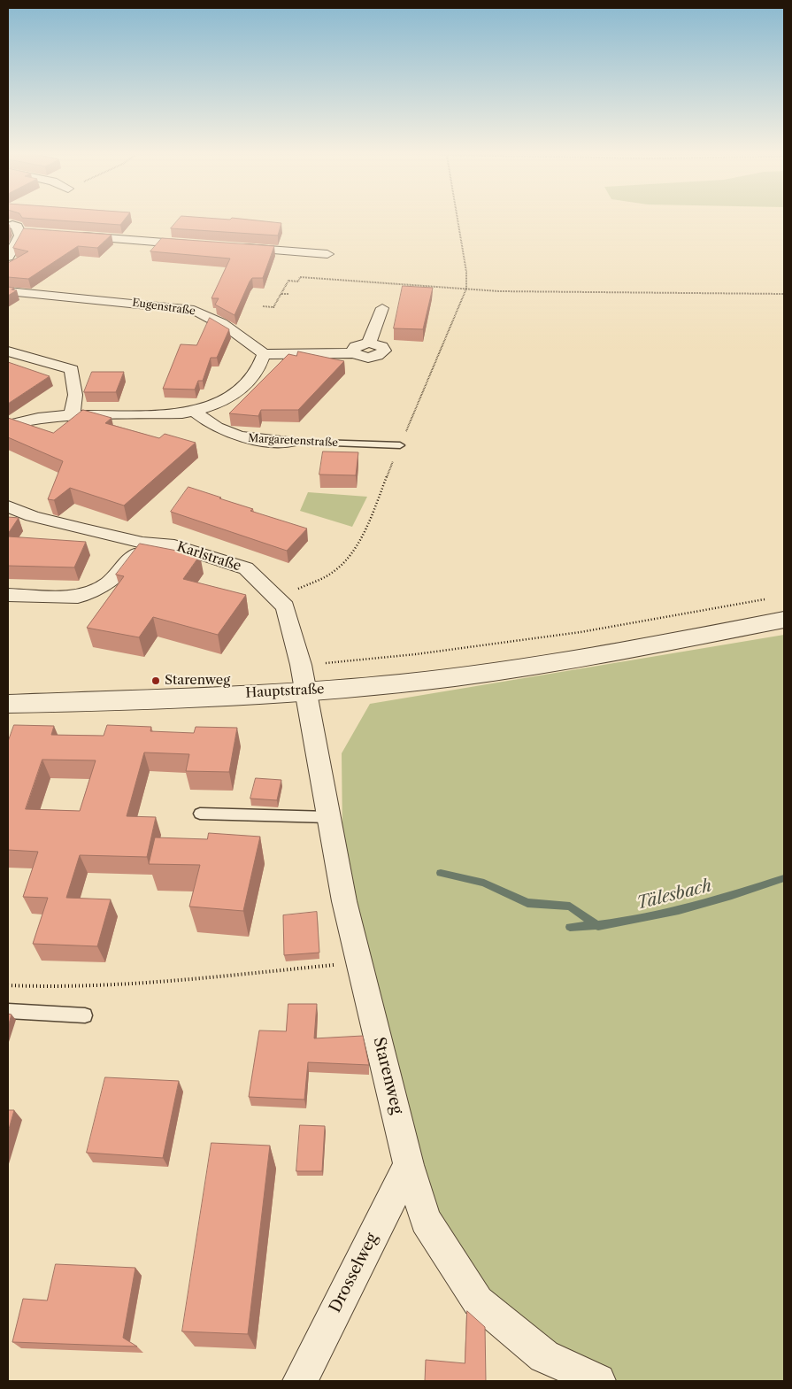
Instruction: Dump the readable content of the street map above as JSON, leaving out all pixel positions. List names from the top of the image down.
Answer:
{
  "streets": {
    "street": [
      "Eugenstraße",
      "Margaretenstraße",
      "Karlstraße",
      "Hauptstraße",
      "Starenweg",
      "Drosselweg"
    ]
  },
  "crossings": [
    ["Karlstraße", "Hauptstraße"],
    ["Karlstraße", "Starenweg"],
    ["Hauptstraße", "Starenweg"],
    ["Starenweg", "Drosselweg"]
  ],
  "water": ["Tälesbach"],
  "places": ["Starenweg"]
}
